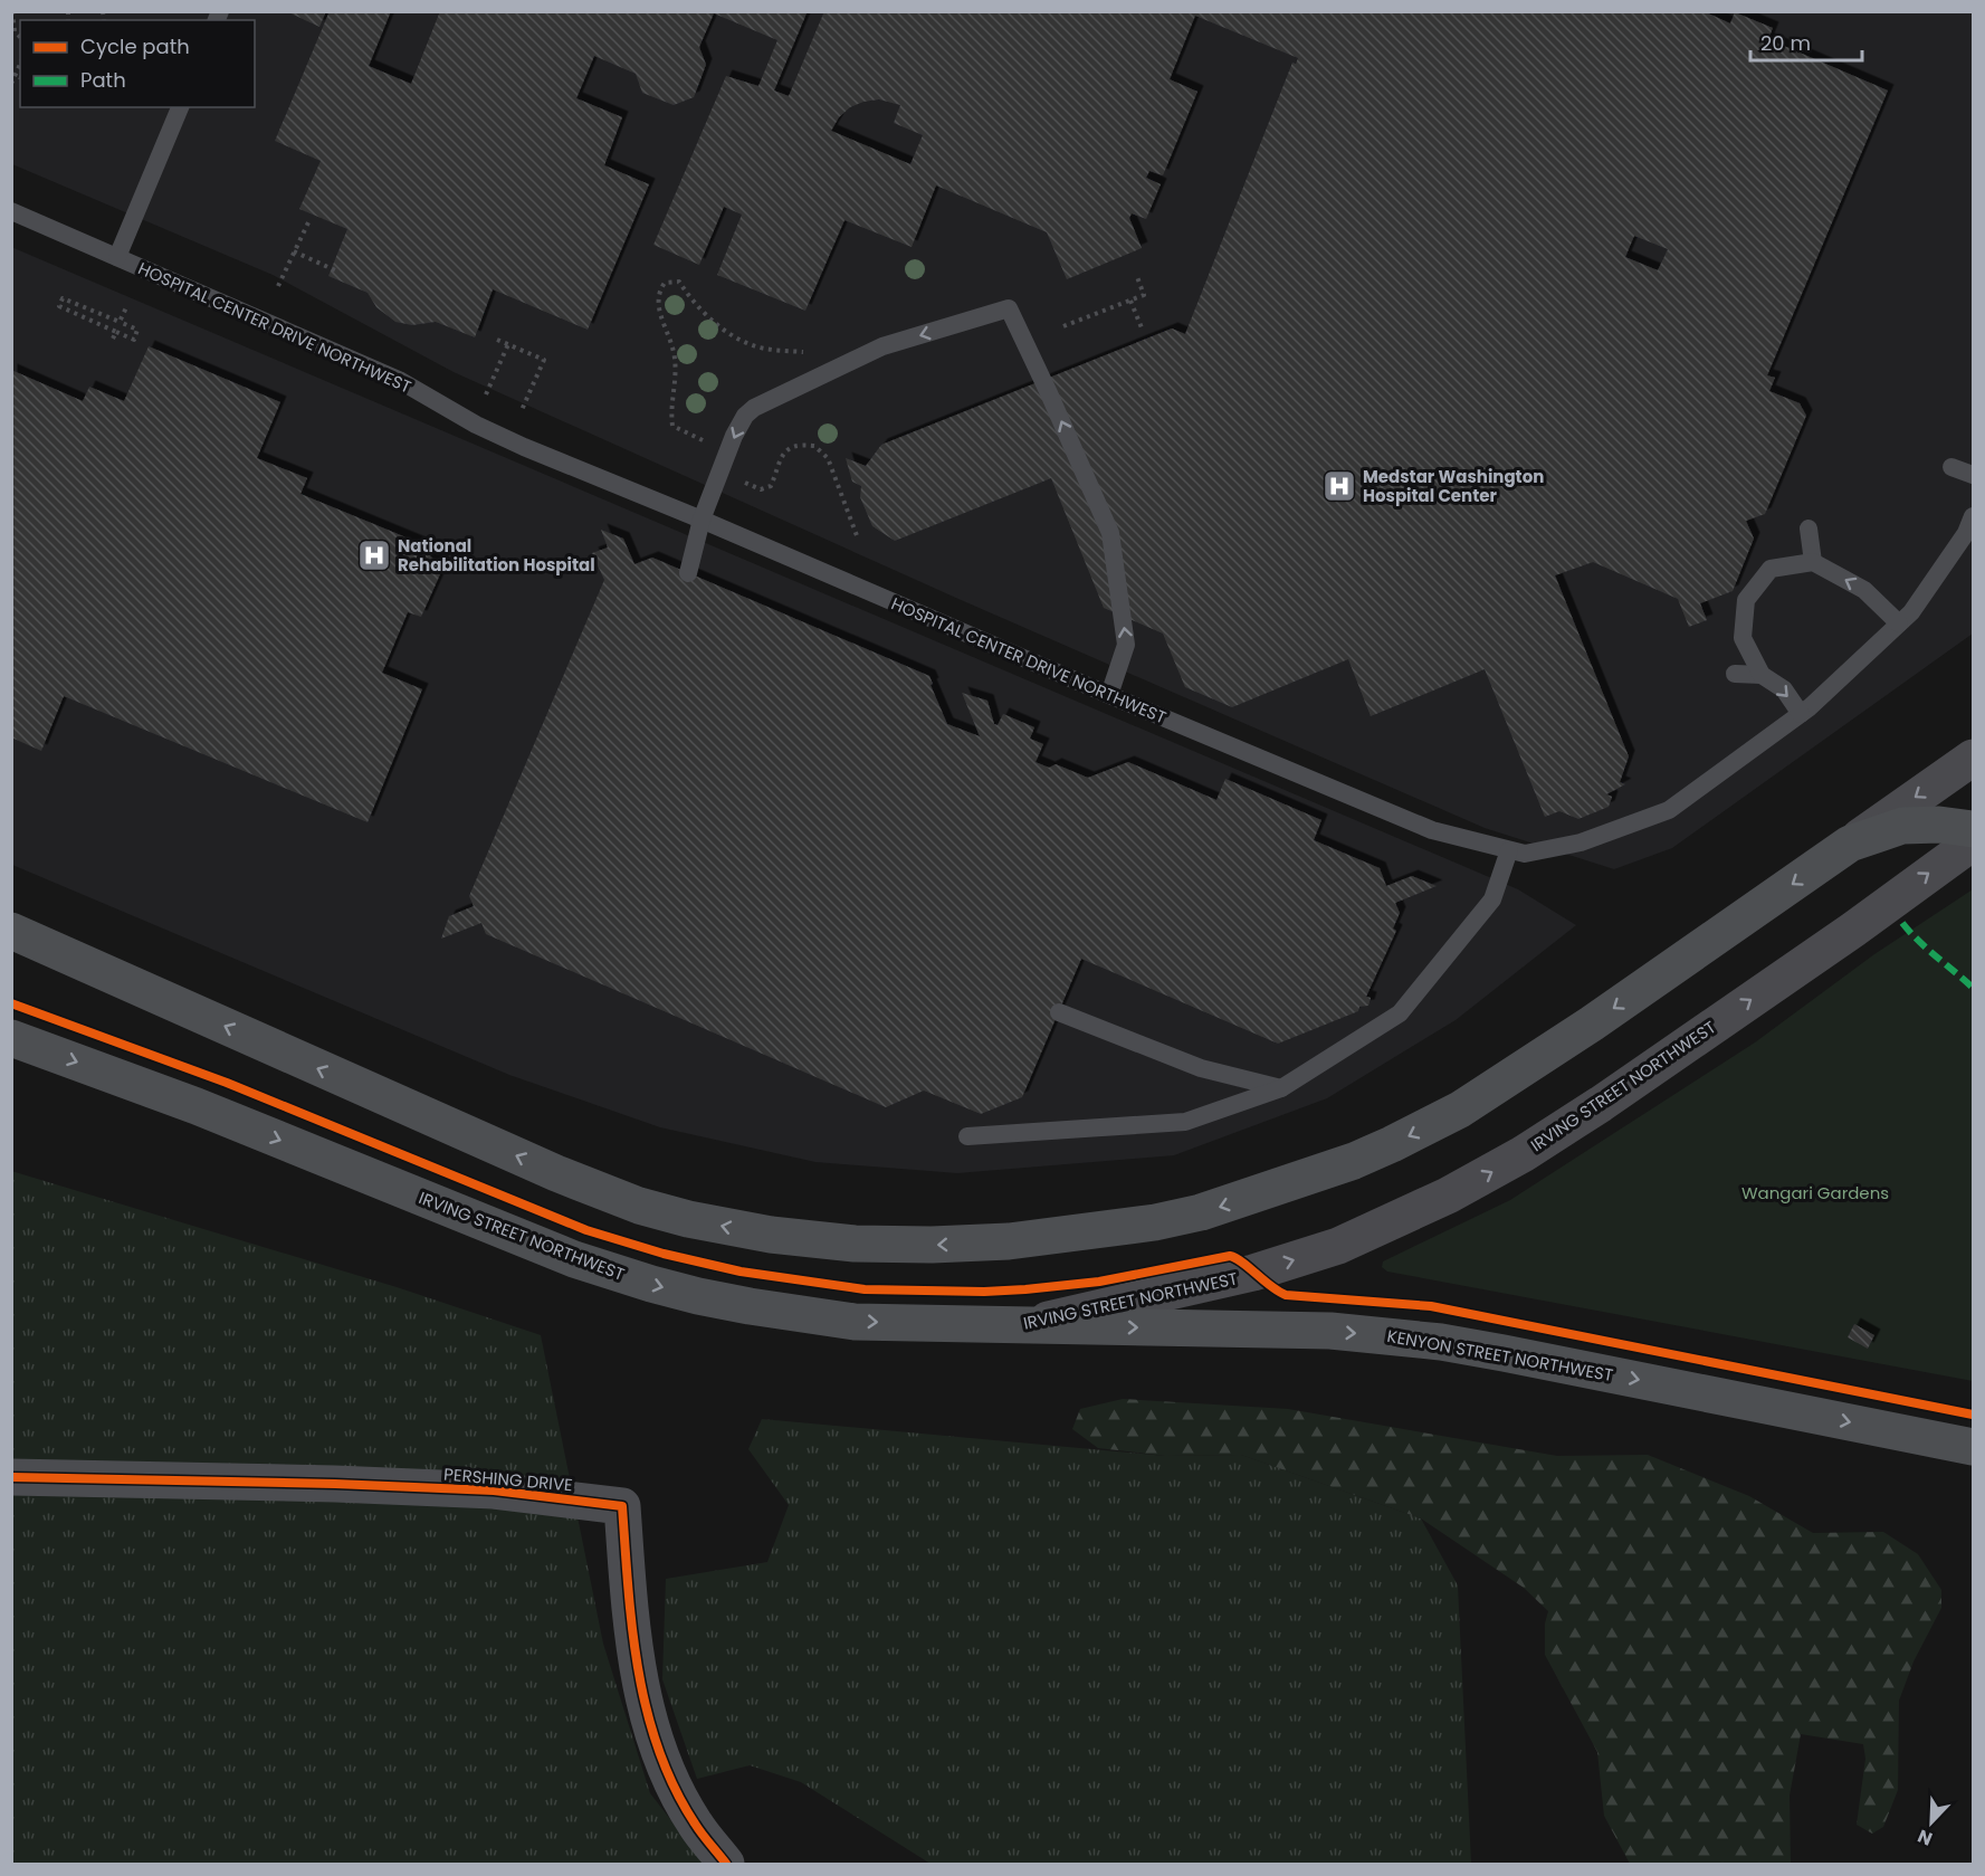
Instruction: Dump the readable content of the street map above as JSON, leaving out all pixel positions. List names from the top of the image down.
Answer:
{
  "streets": {
    "main road": ["IRVING STREET NORTHWEST", "KENYON STREET NORTHWEST"],
    "street": ["PERSHING DRIVE"],
    "lane": ["HOSPITAL CENTER DRIVE NORTHWEST"]
  },
  "crossings": [
    ["IRVING STREET NORTHWEST", "KENYON STREET NORTHWEST"]
  ],
  "parks": ["Wangari Gardens"],
  "places": {
    "hospital": ["Medstar Washington Hospital Center", "National Rehabilitation Hospital"]
  },
  "legend": ["Cycle path", "Path"],
  "scale_bar": "20 m",
  "north": "bottom left"
}
